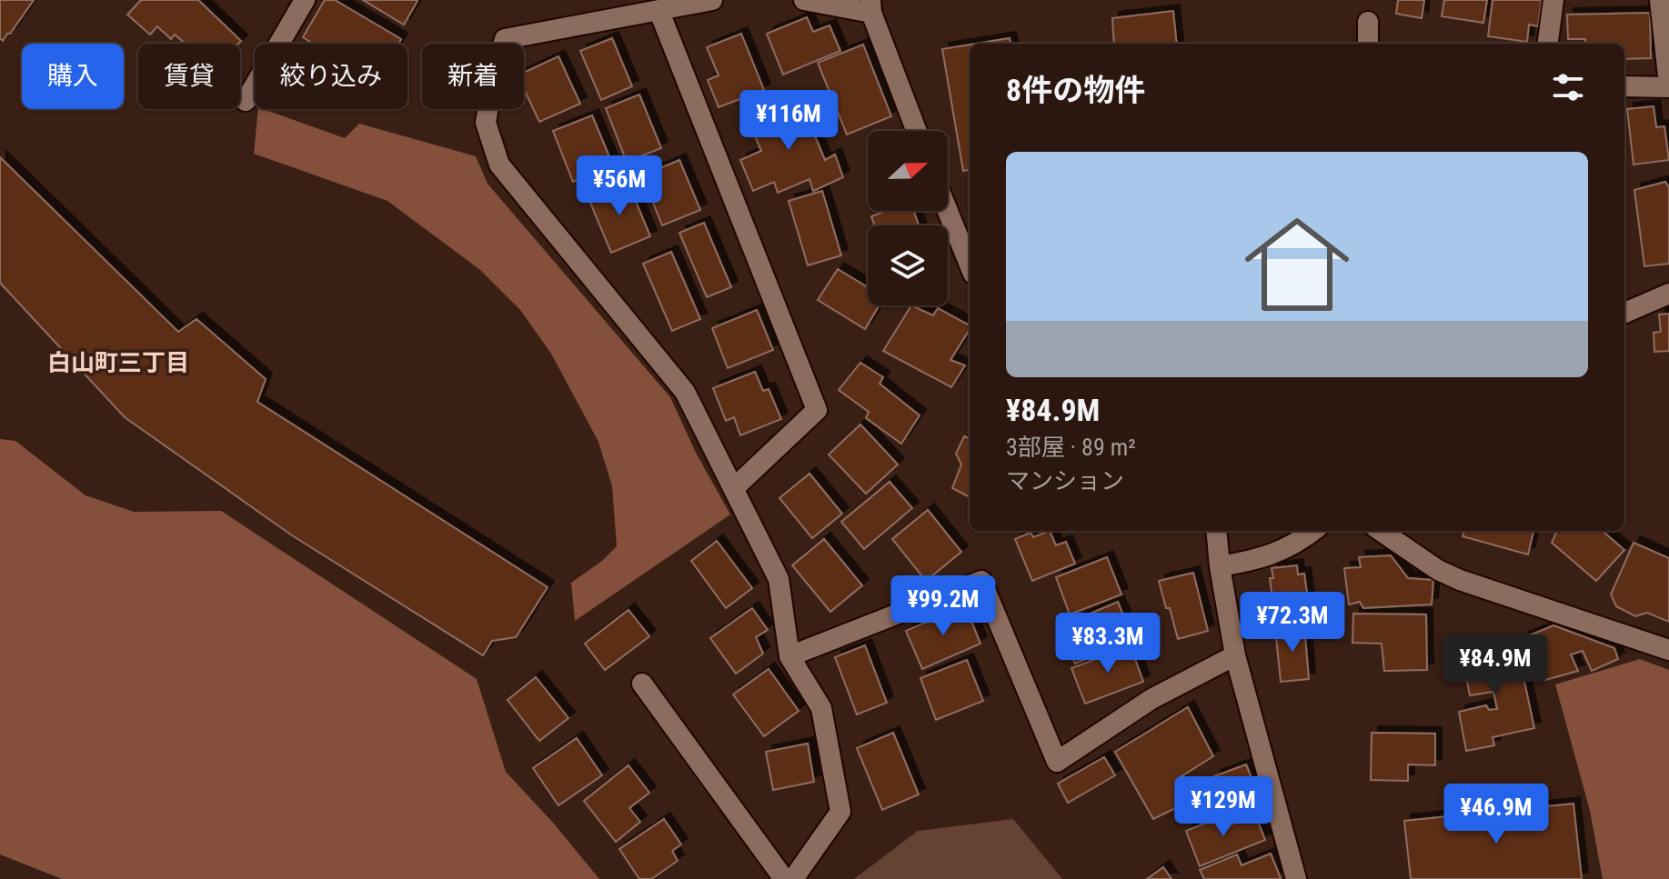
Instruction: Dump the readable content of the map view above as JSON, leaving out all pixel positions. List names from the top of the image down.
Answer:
{
  "districts": ["白山町三丁目"],
  "north": "right",
  "page": {
    "chip": [
      "購入",
      "賃貸",
      "絞り込み",
      "新着"
    ],
    "heading": "8件の物件",
    "price": [
      "¥116M",
      "¥56M",
      "¥99.2M",
      "¥72.3M",
      "¥83.3M",
      "¥84.9M",
      "¥129M",
      "¥46.9M"
    ],
    "list": [
      {
        "name": "¥84.9M",
        "note": "3部屋 · 89 m² · マンション"
      }
    ]
  }
}
